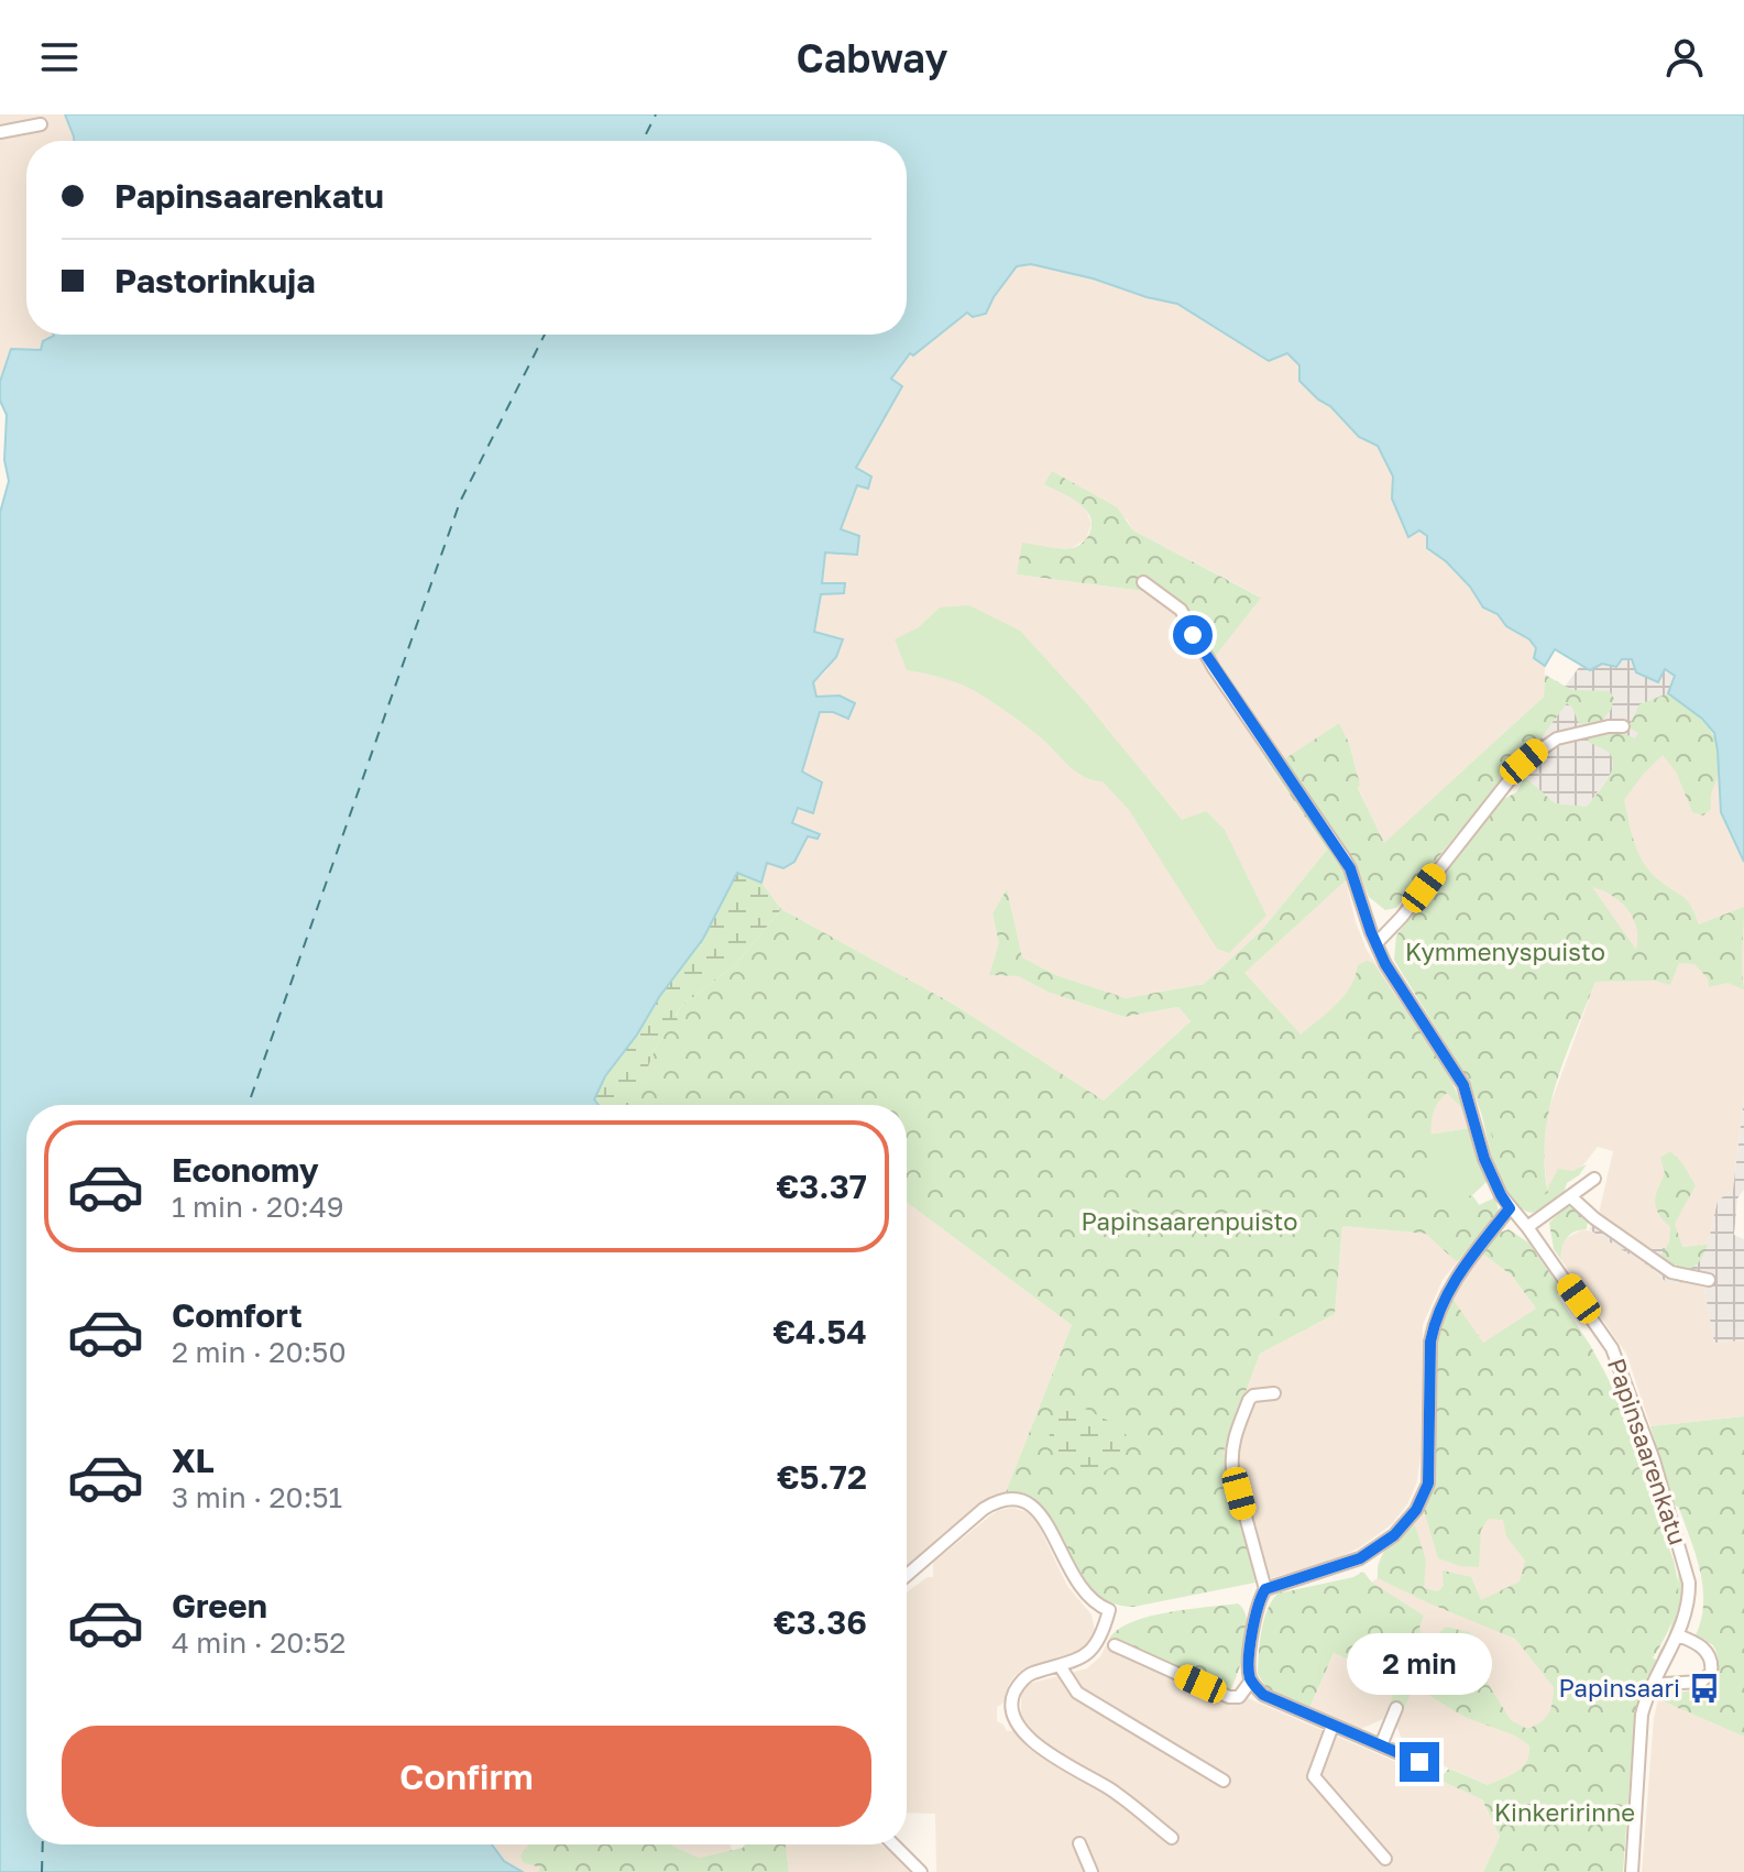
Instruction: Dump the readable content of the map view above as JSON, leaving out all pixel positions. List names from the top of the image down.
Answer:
{
  "streets": {
    "street": ["Papinsaarenkatu"]
  },
  "parks": ["Kymmenyspuisto", "Papinsaarenpuisto", "Kinkeririnne"],
  "places": {
    "bus stop": ["Papinsaari"]
  },
  "page": {
    "header": "Cabway",
    "banner": ["Papinsaarenkatu", "Pastorinkuja"],
    "list": [
      {
        "name": "Economy",
        "note": "1 min · 20:49",
        "value": "€3.37"
      },
      {
        "name": "Comfort",
        "note": "2 min · 20:50",
        "value": "€4.54"
      },
      {
        "name": "XL",
        "note": "3 min · 20:51",
        "value": "€5.72"
      },
      {
        "name": "Green",
        "note": "4 min · 20:52",
        "value": "€3.36"
      }
    ],
    "bubble": "2 min",
    "buttons": "Confirm"
  }
}
